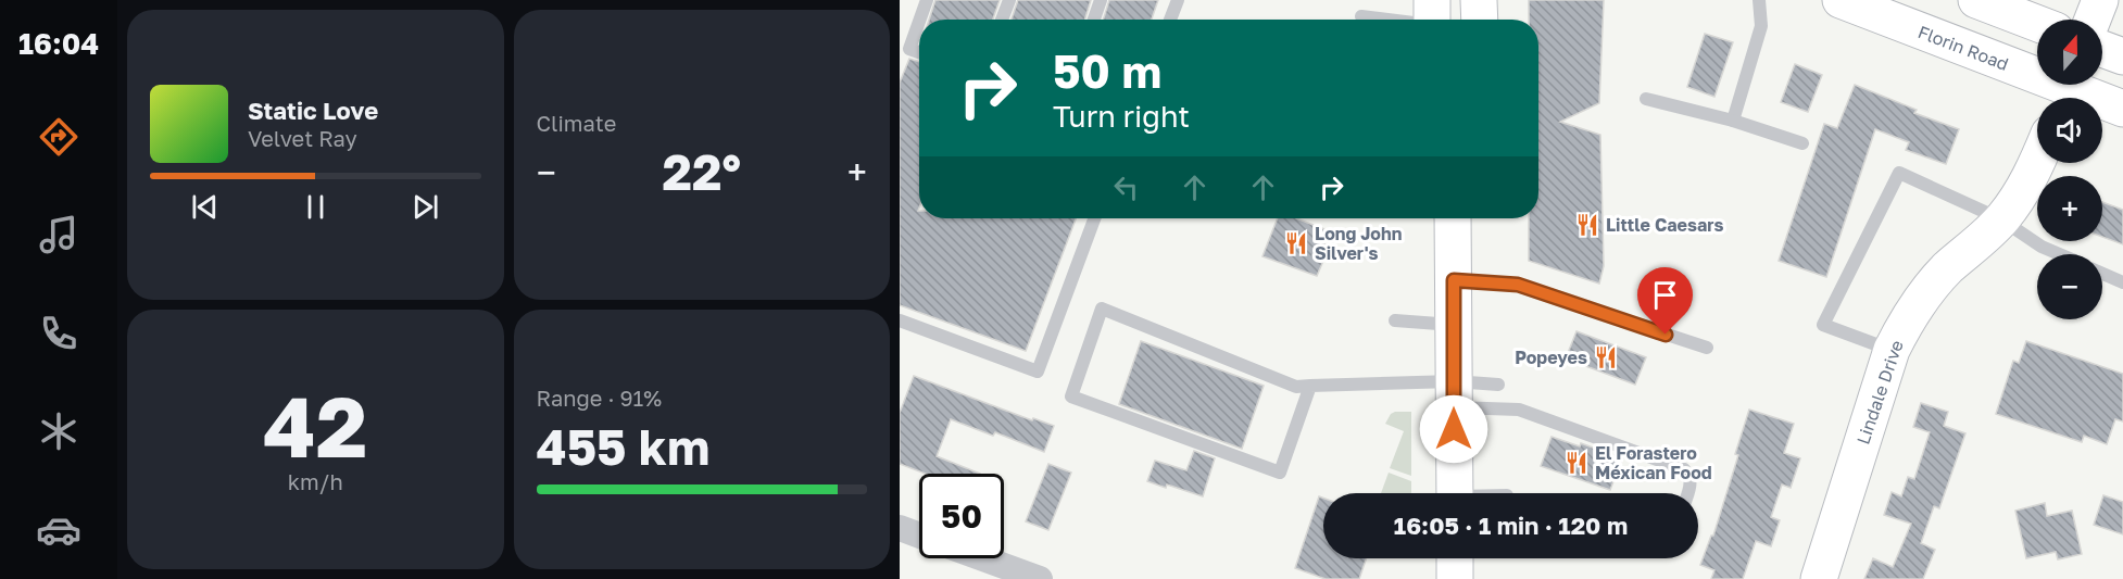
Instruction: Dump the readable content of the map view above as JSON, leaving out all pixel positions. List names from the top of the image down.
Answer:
{
  "streets": {
    "main road": ["Florin Road", "Lindale Drive"]
  },
  "places": {
    "restaurant": [
      "Little Caesars",
      "Long John Silver's",
      "Popeyes",
      "El Forastero Méxican Food"
    ]
  },
  "north": "top",
  "page": {
    "tabs": "16:04",
    "tile": [
      "Climate",
      ["42", "km/h"],
      ["Range · 91%", "455 km"]
    ],
    "map_buttons": ["+", "−"],
    "turn": ["50 m", "Turn right"],
    "song": ["Static Love", "Velvet Ray"],
    "heat": ["−", "22°", "+"],
    "limit": "50",
    "trip": "16:05 · 1 min · 120 m"
  }
}
